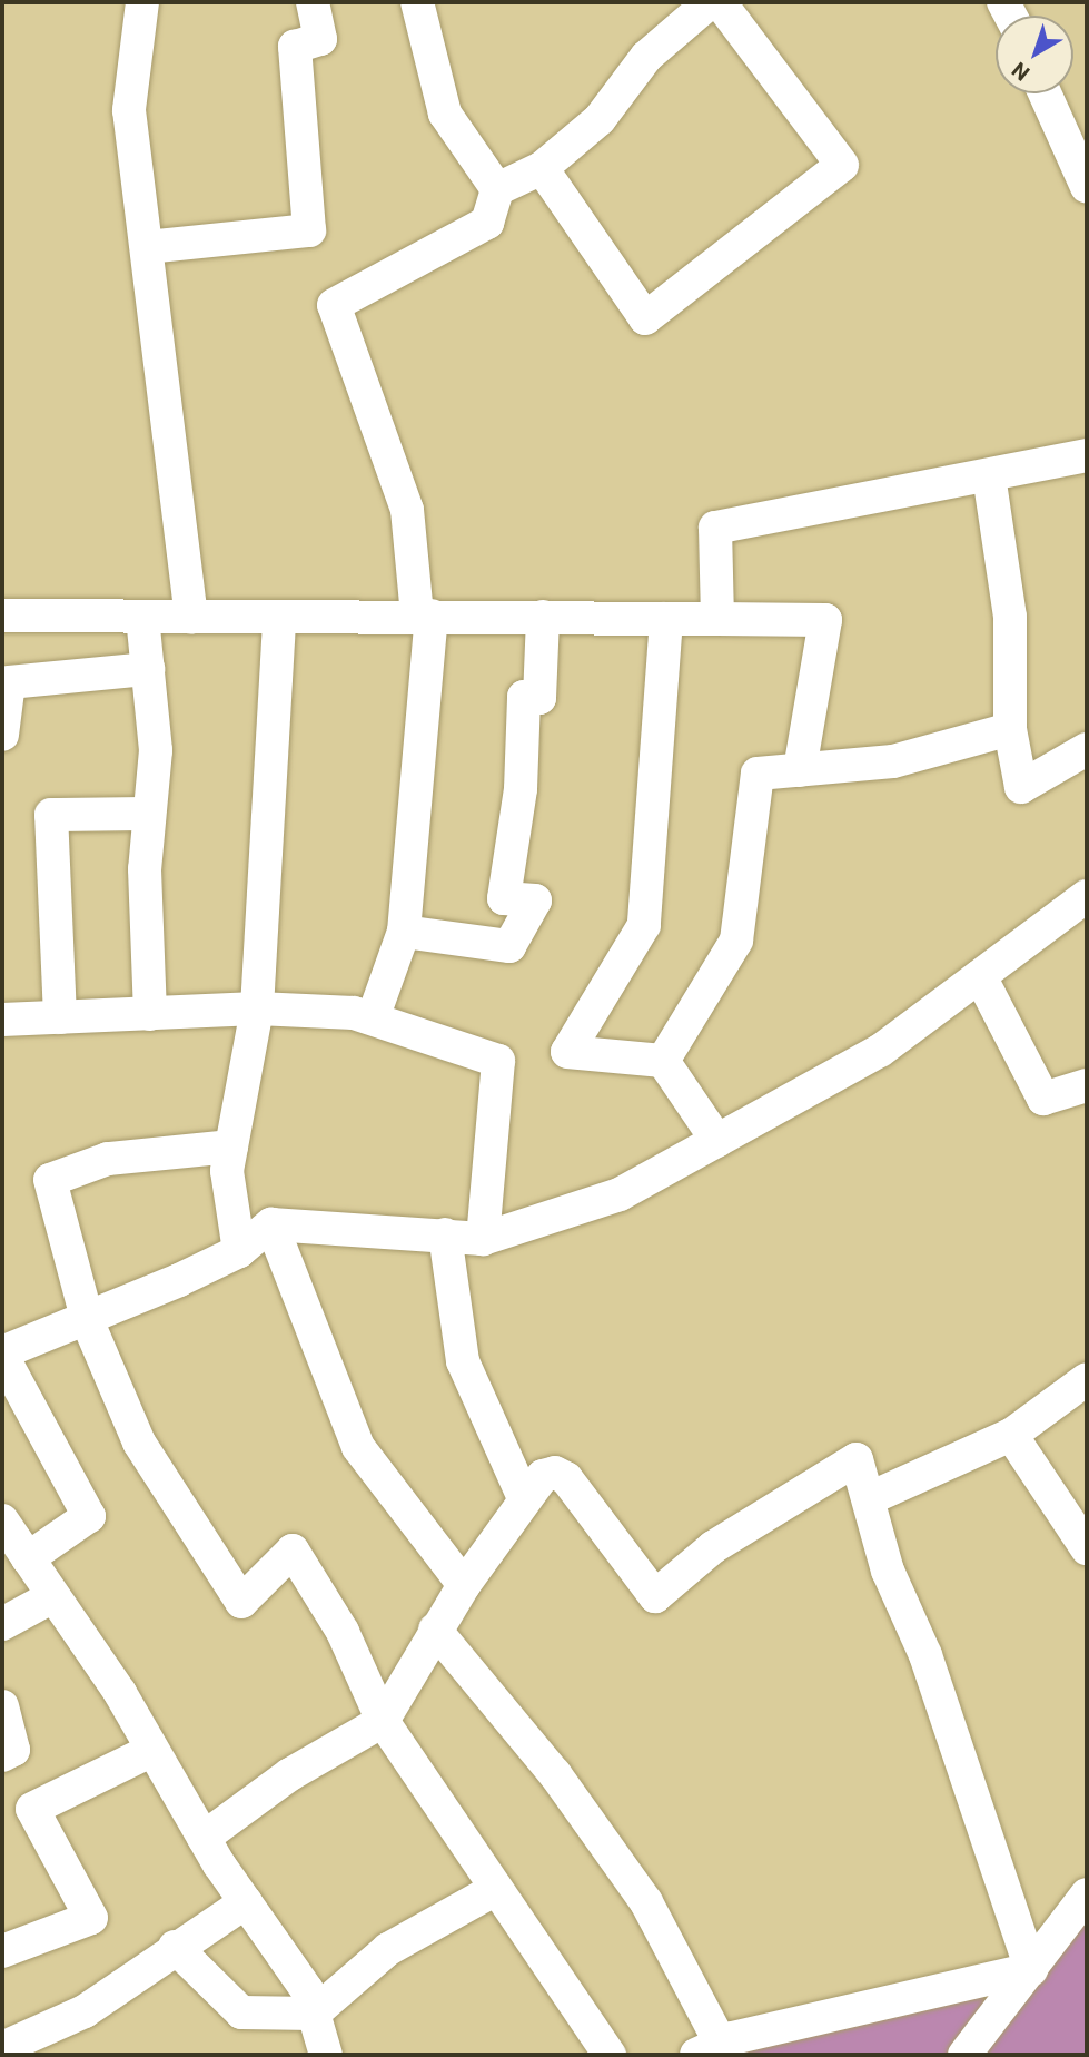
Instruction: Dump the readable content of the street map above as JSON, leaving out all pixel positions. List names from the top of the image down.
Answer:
{
  "north": "bottom left"
}
